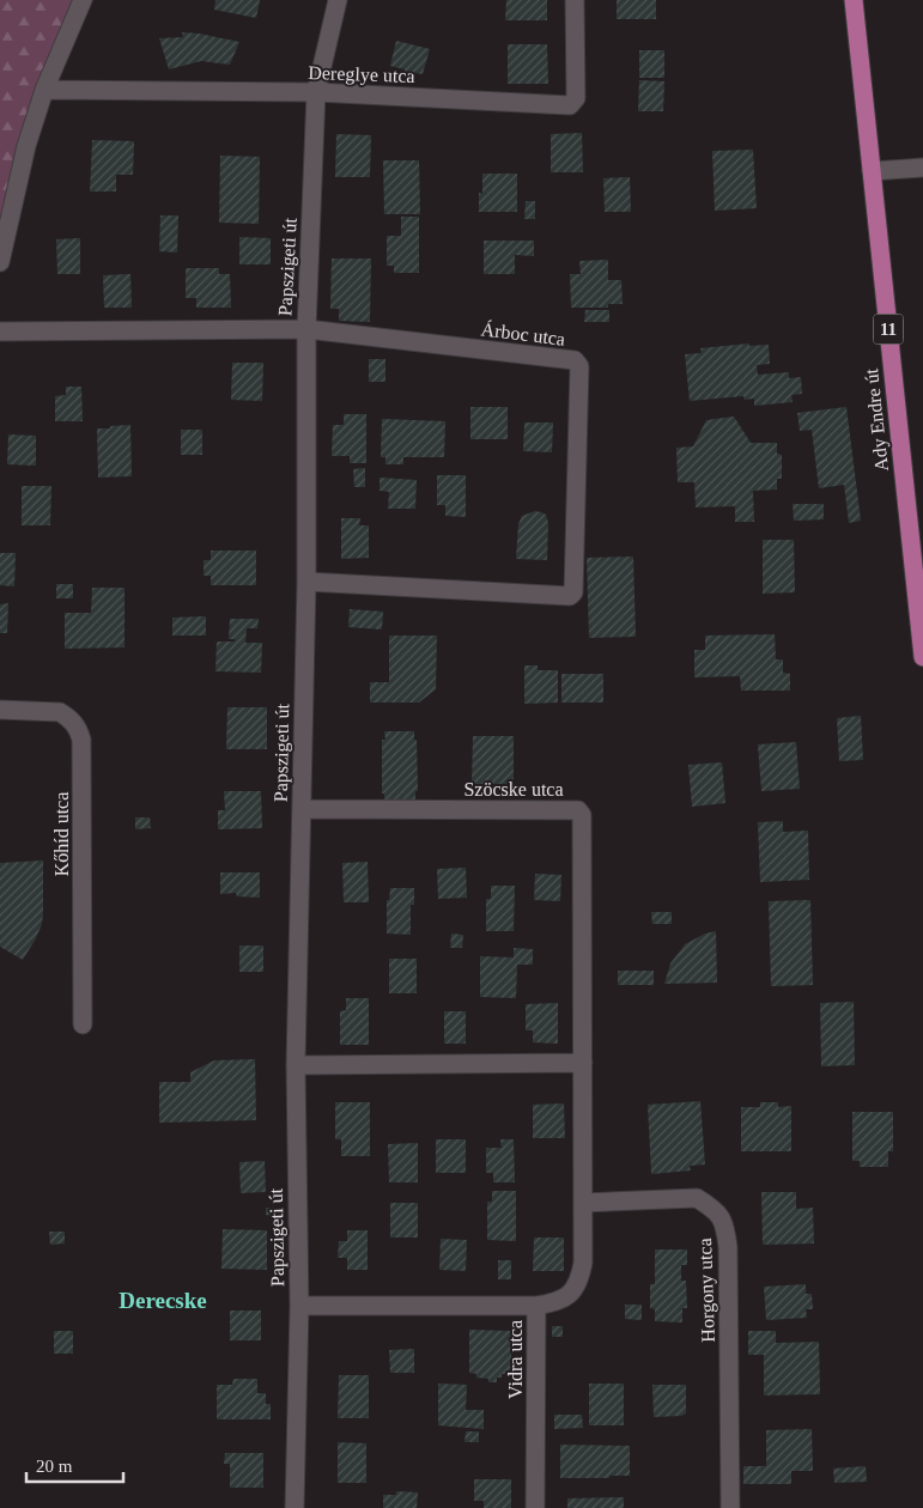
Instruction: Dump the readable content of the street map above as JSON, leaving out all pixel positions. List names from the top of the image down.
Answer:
{
  "streets": {
    "main road": ["11", "Ady Endre út"],
    "street": [
      "Dereglye utca",
      "Papszigeti út",
      "Árboc utca",
      "Szöcske utca",
      "Kőhíd utca",
      "Horgony utca",
      "Vidra utca"
    ]
  },
  "crossings": [
    ["Dereglye utca", "Papszigeti út"],
    ["Papszigeti út", "Árboc utca"],
    ["Papszigeti út", "Szöcske utca"],
    ["Szöcske utca", "Horgony utca"],
    ["Szöcske utca", "Vidra utca"],
    ["Horgony utca", "Vidra utca"]
  ],
  "districts": ["Derecske"],
  "scale_bar": "20 m"
}
